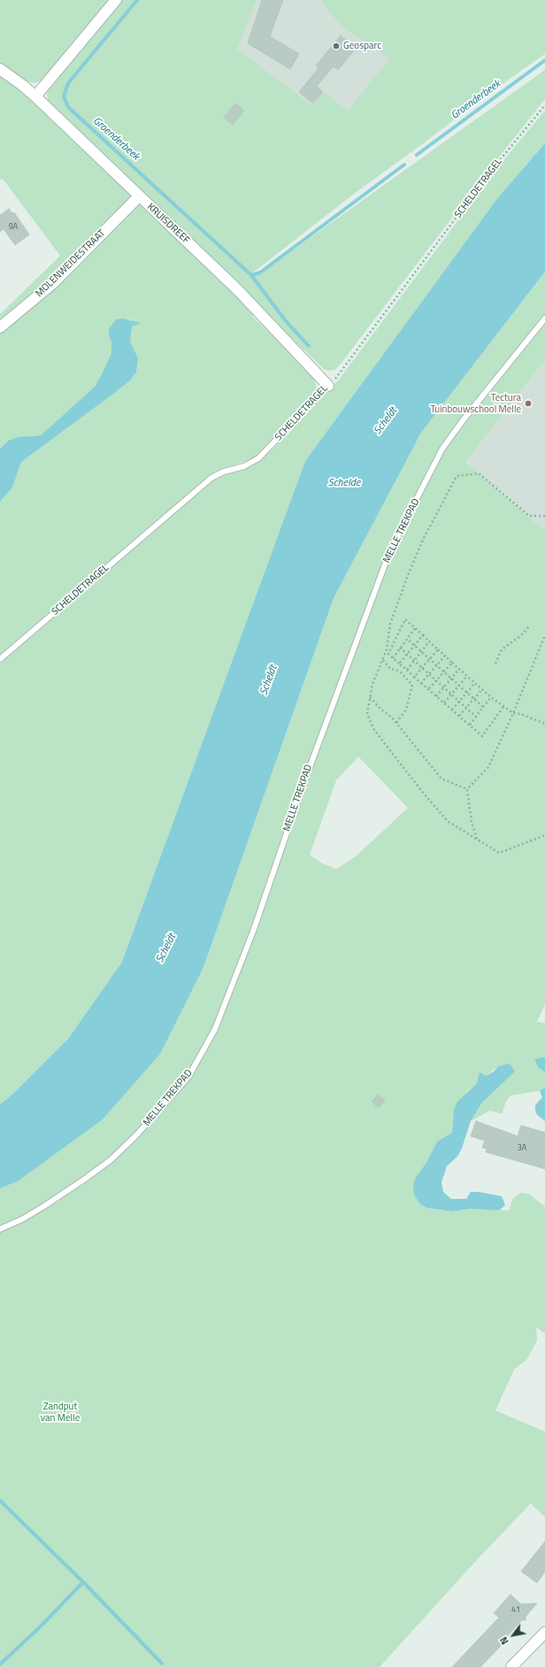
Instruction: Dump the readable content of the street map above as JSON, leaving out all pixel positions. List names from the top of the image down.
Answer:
{
  "streets": {
    "street": ["KRUISDREEF", "MOLENWEIDESTRAAT"],
    "lane": ["SCHELDETRAGEL", "MELLE TREKPAD"]
  },
  "crossings": [
    ["SCHELDETRAGEL", "KRUISDREEF"],
    ["KRUISDREEF", "MOLENWEIDESTRAAT"]
  ],
  "water": ["Groenderbeek", "Scheldt", "Schelde"],
  "parks": ["Zandput van Melle"],
  "places": ["Geosparc", "Tectura Tuinbouwschool Melle"],
  "house_numbers": ["9A", "3A", "41"],
  "north": "bottom left"
}
